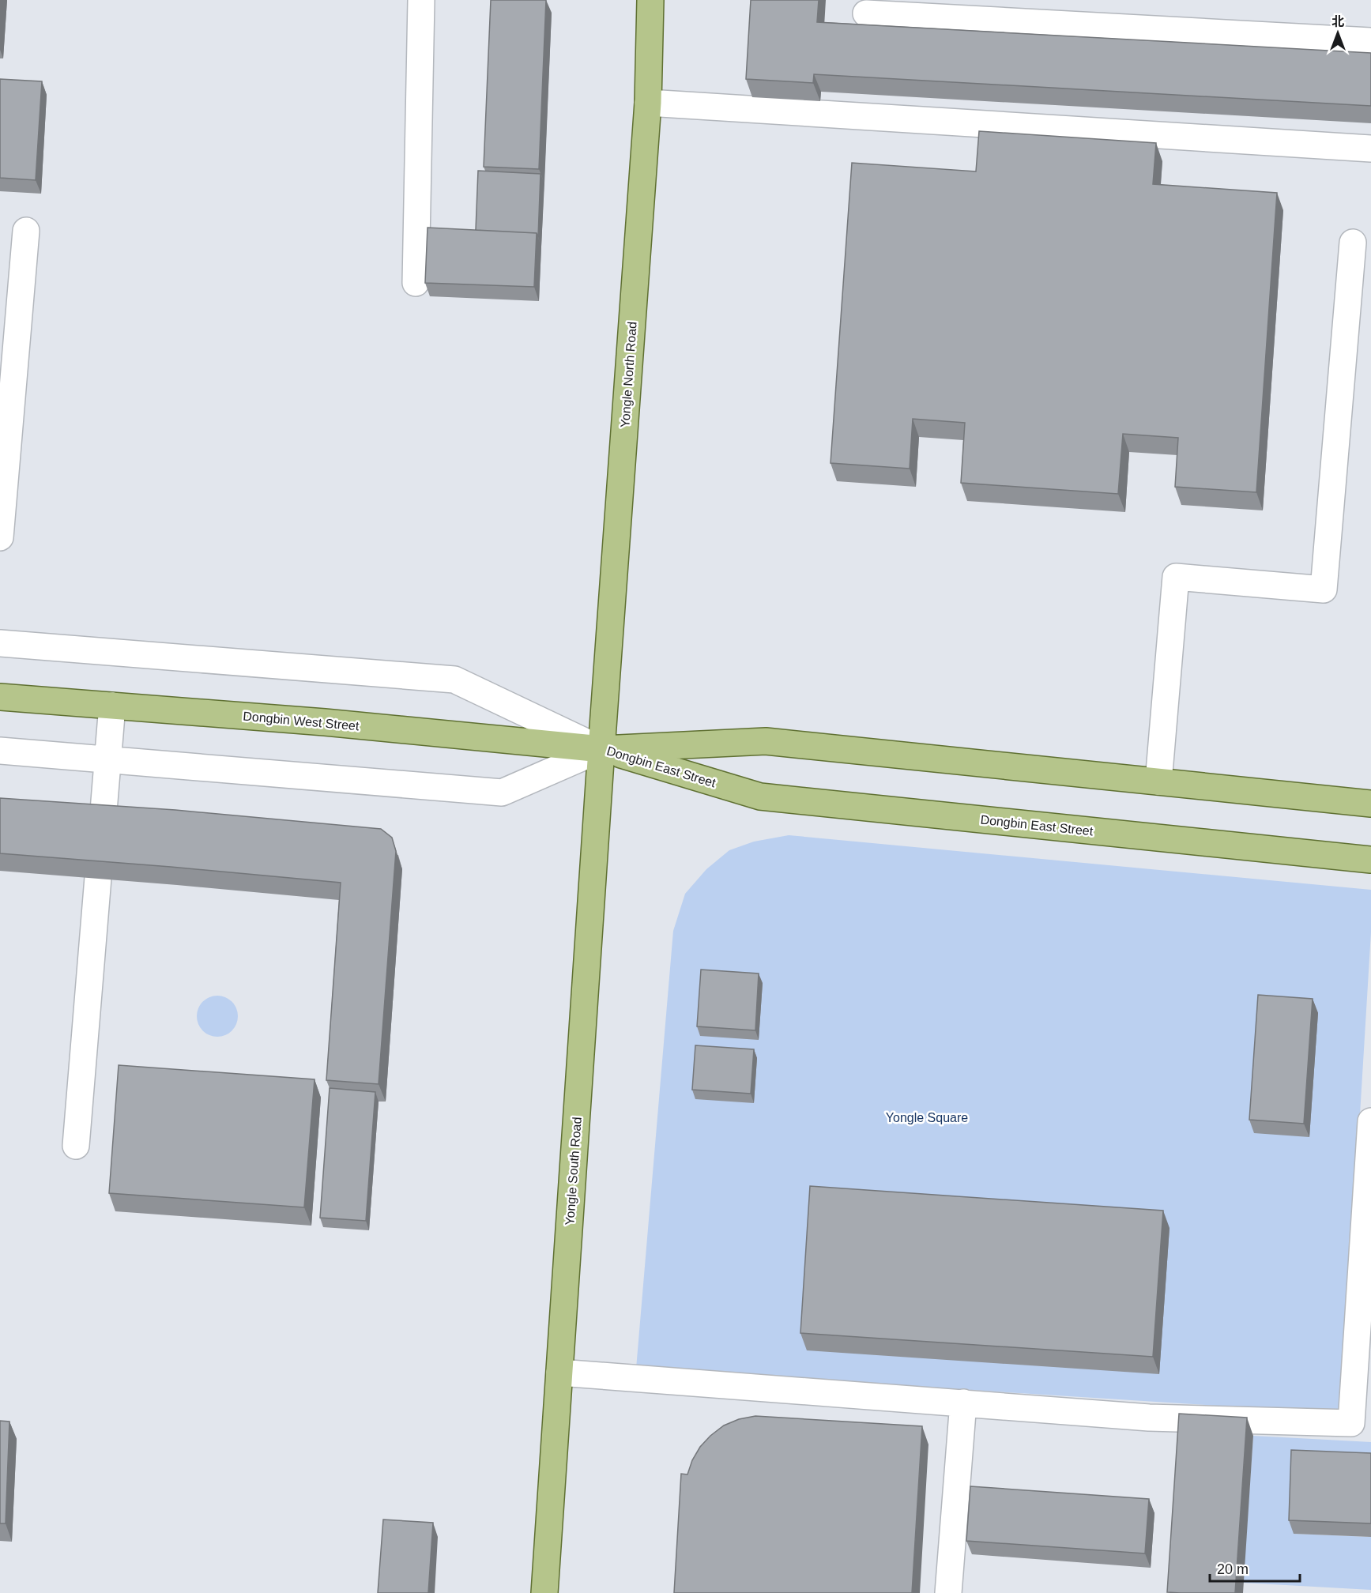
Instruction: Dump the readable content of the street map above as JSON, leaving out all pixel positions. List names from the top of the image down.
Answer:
{
  "streets": {
    "main road": [
      "Yongle North Road",
      "Dongbin West Street",
      "Dongbin East Street",
      "Yongle South Road"
    ]
  },
  "crossings": [
    ["Yongle North Road", "Dongbin West Street"],
    ["Yongle North Road", "Dongbin East Street"],
    ["Yongle North Road", "Yongle South Road"],
    ["Dongbin West Street", "Dongbin East Street"],
    ["Dongbin West Street", "Yongle South Road"],
    ["Dongbin East Street", "Yongle South Road"]
  ],
  "parks": ["Yongle Square"],
  "scale_bar": "20 m",
  "north": "top"
}
